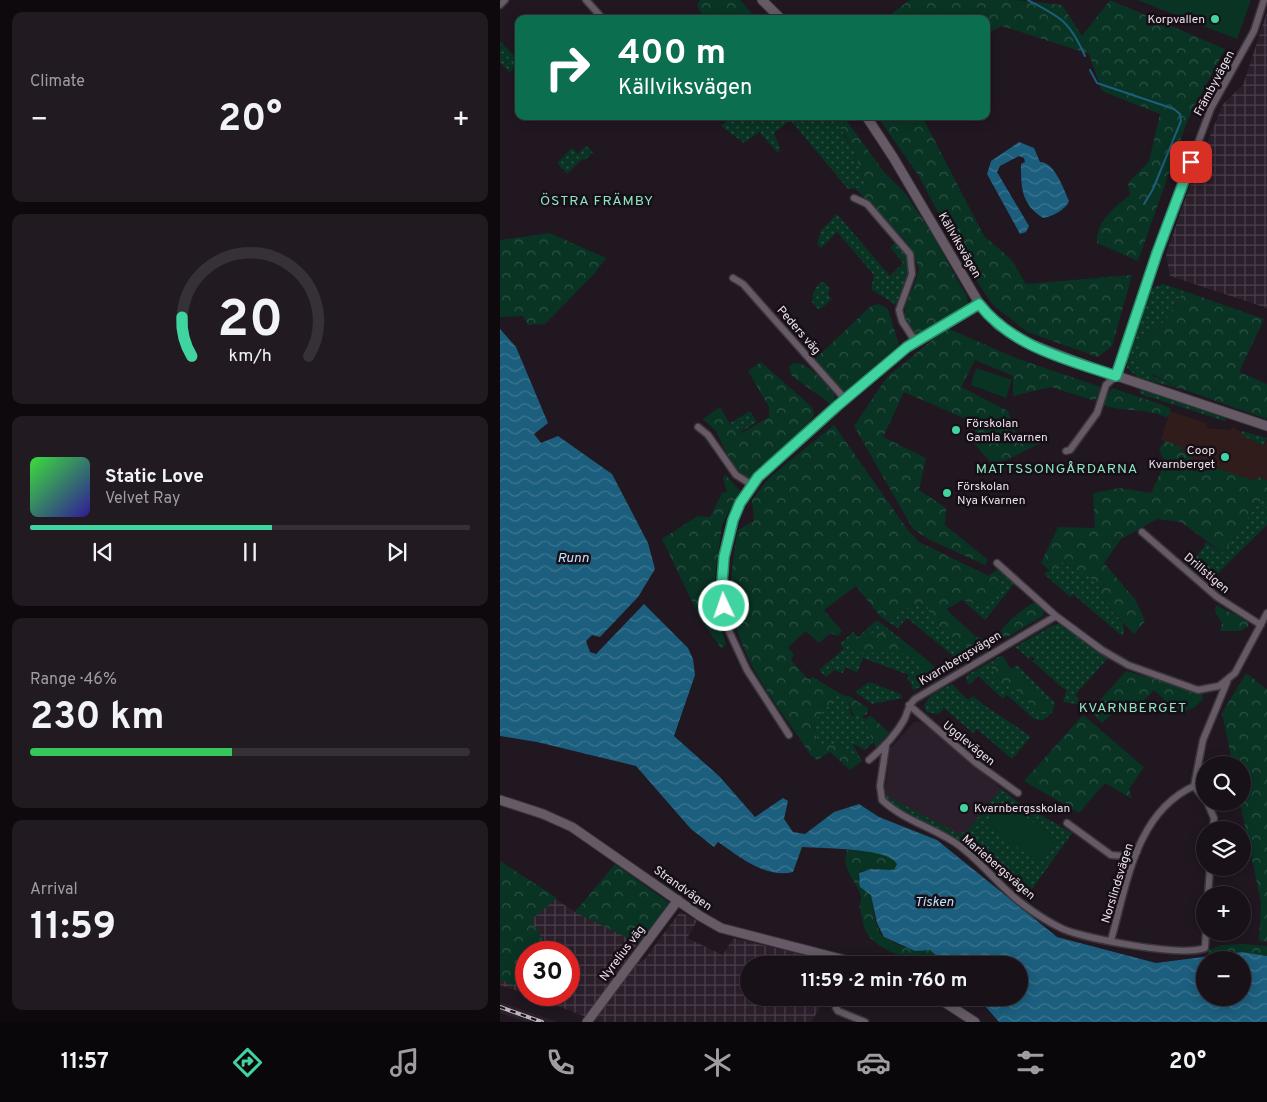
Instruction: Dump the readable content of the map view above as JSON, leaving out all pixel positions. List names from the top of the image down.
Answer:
{
  "streets": {
    "street": [
      "Främbyvägen",
      "Källviksvägen",
      "Peders väg",
      "Drillstigen",
      "Kvarnbergsvägen",
      "Ugglevägen",
      "Mariebergsvägen",
      "Norslindsvägen",
      "Strandvägen",
      "Nyrelius väg"
    ]
  },
  "crossings": [
    ["Främbyvägen", "Källviksvägen"],
    ["Kvarnbergsvägen", "Ugglevägen"],
    ["Kvarnbergsvägen", "Mariebergsvägen"],
    ["Mariebergsvägen", "Norslindsvägen"],
    ["Strandvägen", "Nyrelius väg"]
  ],
  "districts": ["ÖSTRA FRÄMBY", "MATTSSONGÅRDARNA", "KVARNBERGET"],
  "water": ["Runn", "Tisken"],
  "places": [
    "Korpvallen",
    "Förskolan Gamla Kvarnen",
    "Coop Kvarnberget",
    "Förskolan Nya Kvarnen",
    "Kvarnbergsskolan"
  ],
  "page": {
    "tile": [
      "Climate",
      ["Range · 46%", "230 km"],
      ["Arrival", "11:59"]
    ],
    "turn": ["400 m", "Källviksvägen"],
    "heat": ["−", "20°", "+"],
    "song": ["Static Love", "Velvet Ray"],
    "map_buttons": ["+", "−"],
    "limit": "30",
    "trip": "11:59 · 2 min · 760 m",
    "tabs": ["11:57", "20°"],
    "gauge": ["20", "km/h"]
  }
}
